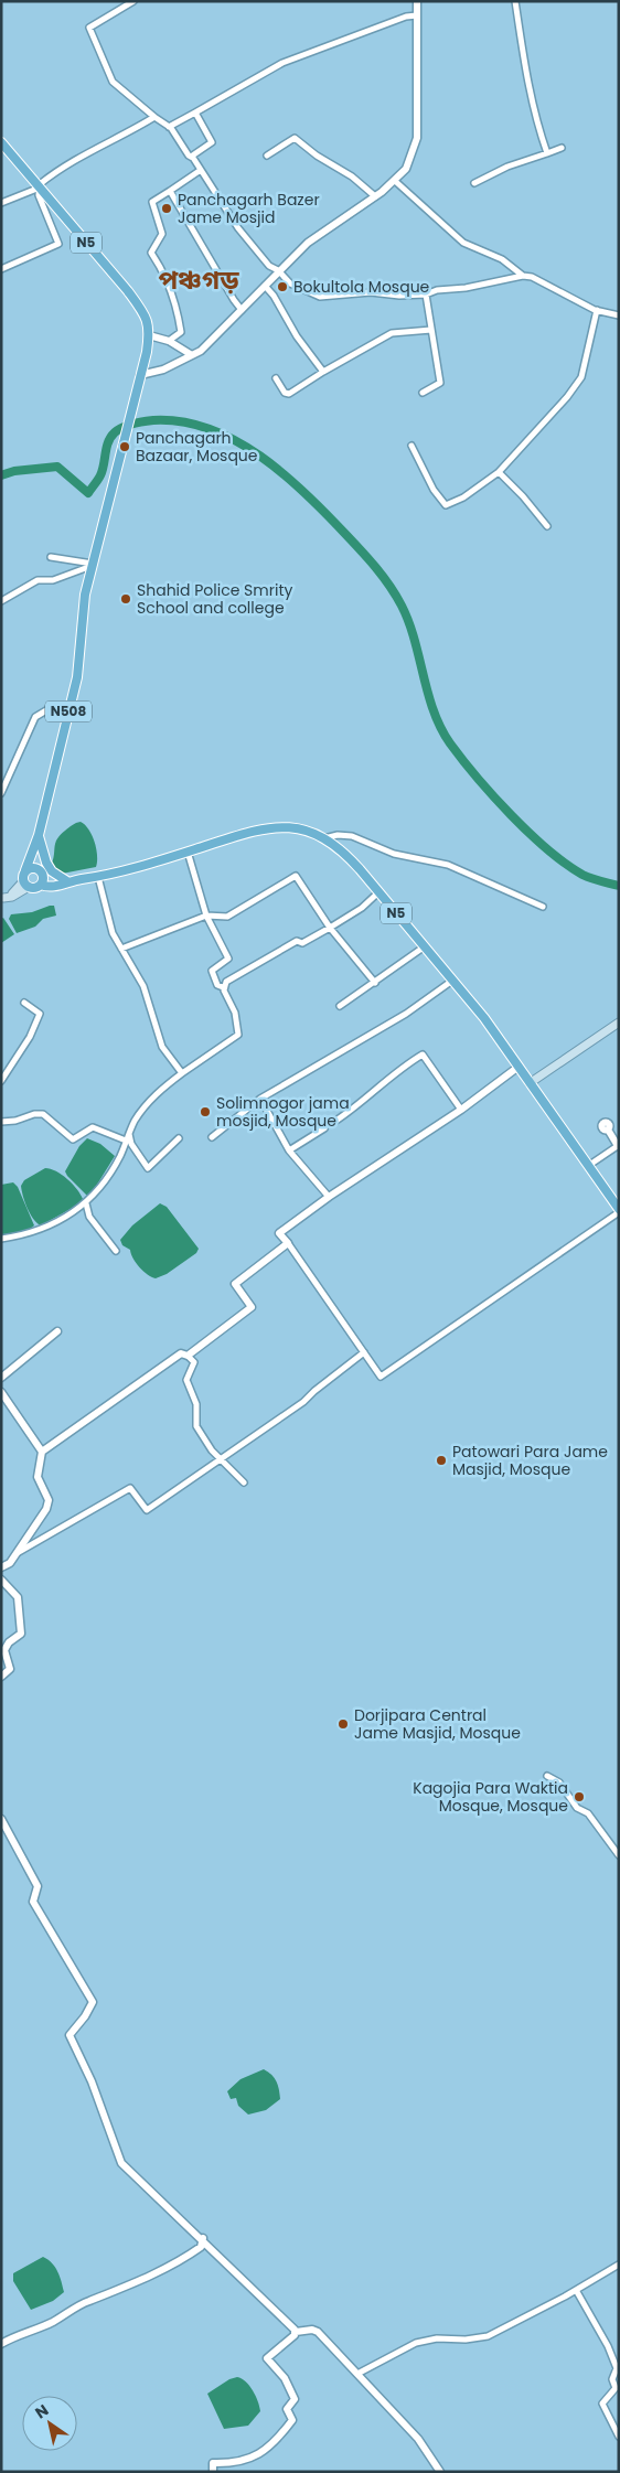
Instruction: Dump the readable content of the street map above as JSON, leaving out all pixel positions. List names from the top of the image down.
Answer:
{
  "streets": {
    "highway": ["N5", "N508"]
  },
  "crossings": [
    ["N5", "N508"]
  ],
  "districts": ["পঞ্চগড়"],
  "places": [
    "Panchagarh Bazer Jame Mosjid",
    "Bokultola Mosque",
    "Panchagarh Bazaar, Mosque",
    "Shahid Police Smrity School and college",
    "Solimnogor jama mosjid, Mosque",
    "Patowari Para Jame Masjid, Mosque",
    "Dorjipara Central Jame Masjid, Mosque",
    "Kagojia Para Waktia Mosque, Mosque"
  ],
  "north": "top left"
}
